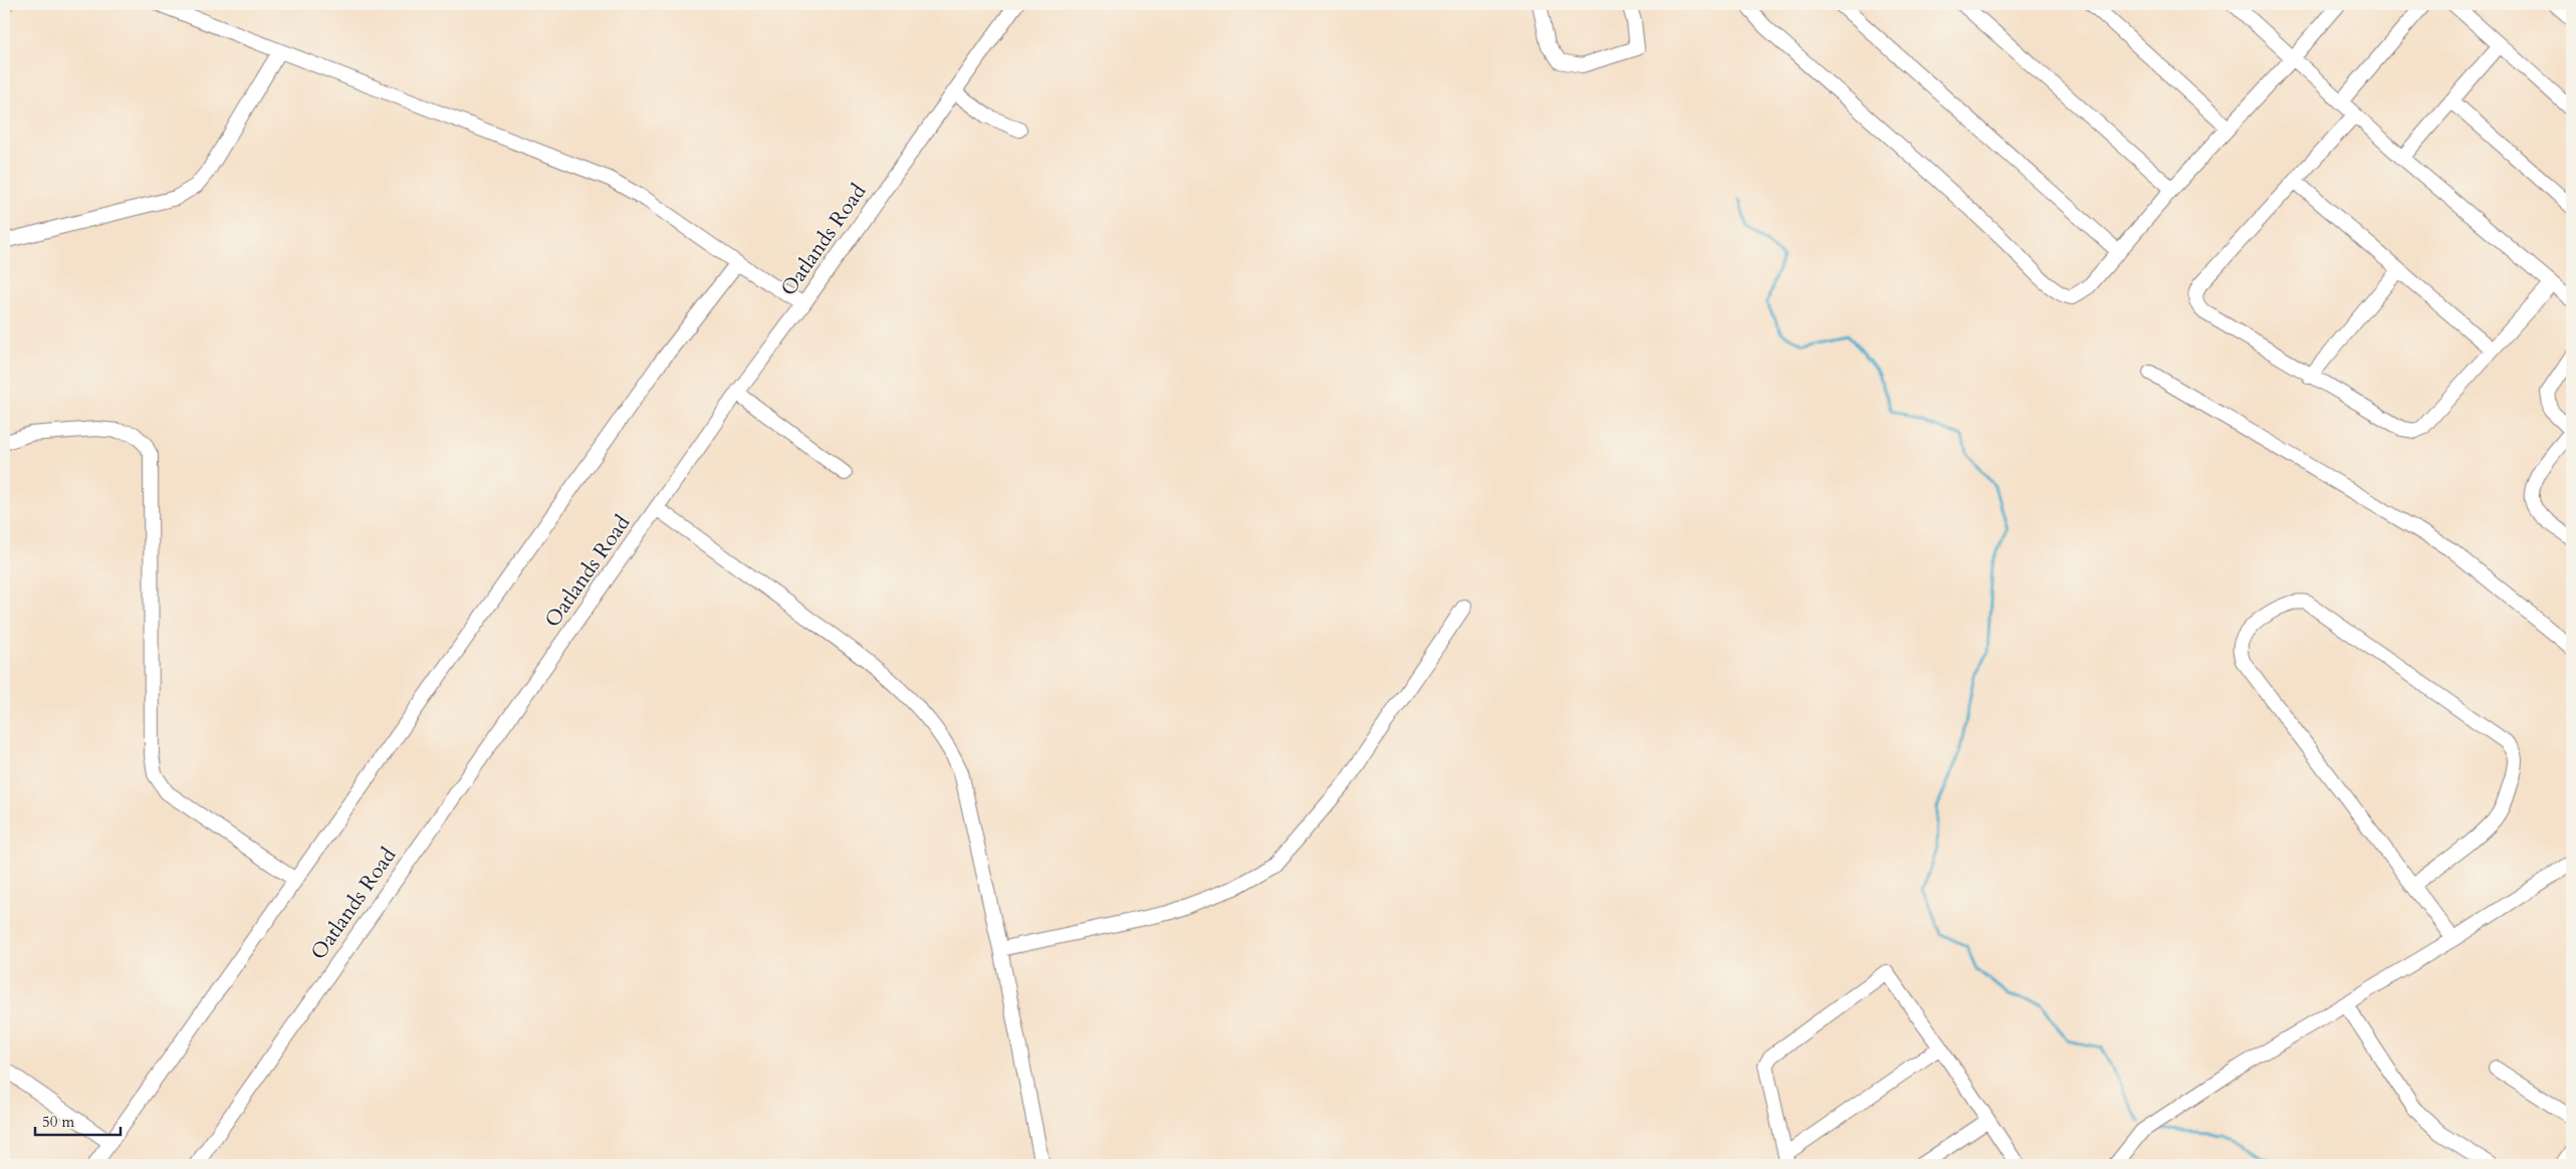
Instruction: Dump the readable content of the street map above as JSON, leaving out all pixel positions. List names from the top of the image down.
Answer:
{
  "streets": {
    "street": ["Oatlands Road"]
  },
  "scale_bar": "50 m"
}
